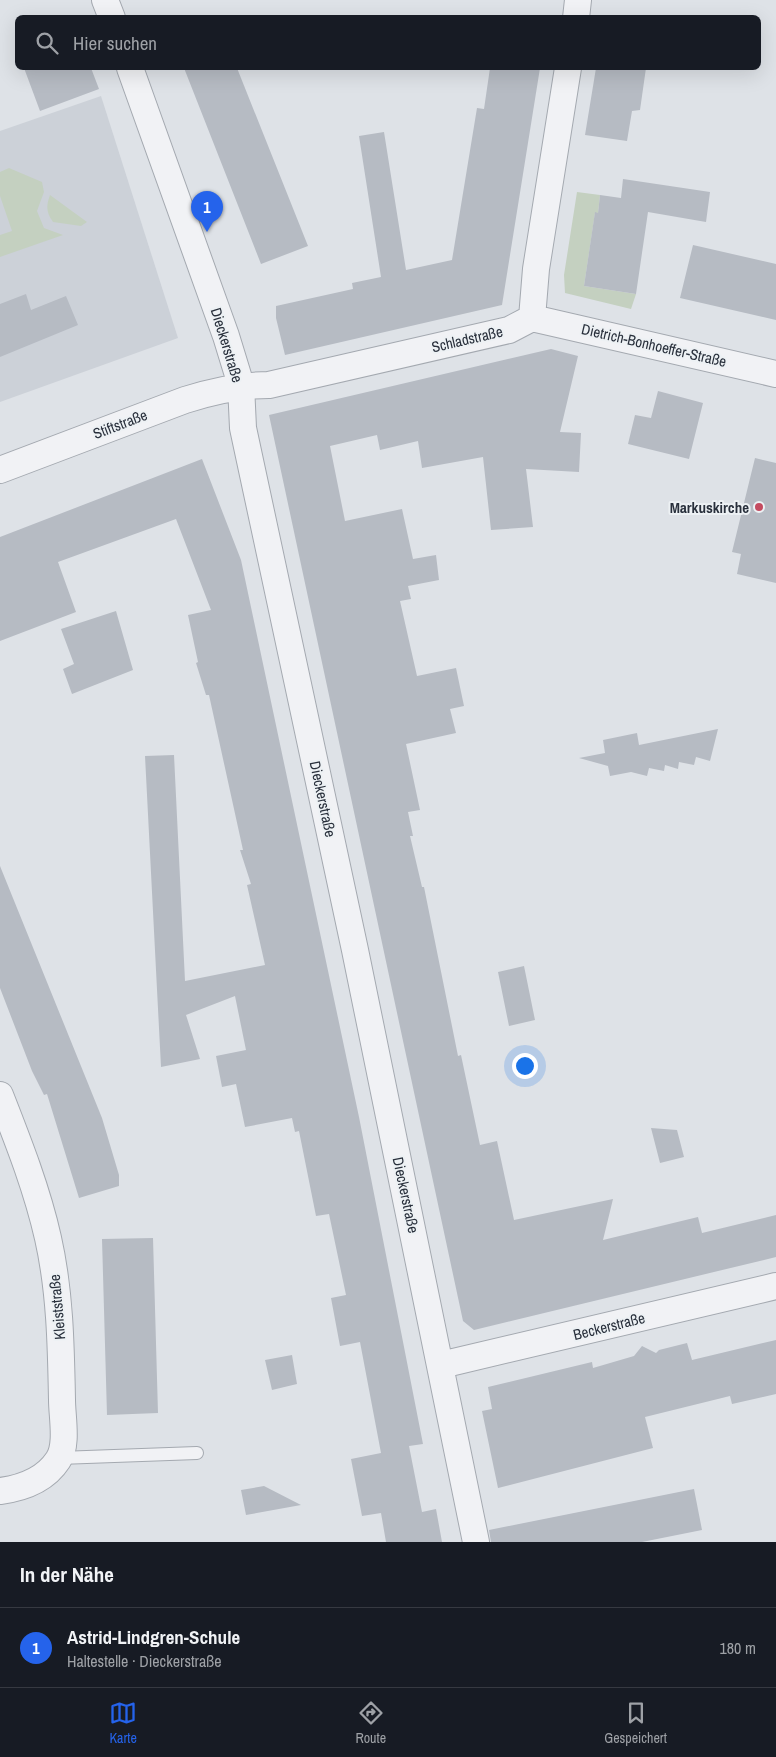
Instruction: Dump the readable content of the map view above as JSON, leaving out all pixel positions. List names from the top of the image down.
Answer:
{
  "streets": {
    "street": [
      "Schladstraße",
      "Dieckerstraße",
      "Dietrich-Bonhoeffer-Straße",
      "Stiftstraße",
      "Kleiststraße",
      "Beckerstraße"
    ]
  },
  "crossings": [
    ["Schladstraße", "Dieckerstraße"],
    ["Schladstraße", "Dietrich-Bonhoeffer-Straße"],
    ["Schladstraße", "Stiftstraße"],
    ["Dieckerstraße", "Stiftstraße"],
    ["Dieckerstraße", "Beckerstraße"]
  ],
  "places": ["Markuskirche"],
  "page": {
    "search": "Hier suchen",
    "pins": "1",
    "heading": "In der Nähe",
    "list": [
      {
        "mark": "1",
        "name": "Astrid-Lindgren-Schule",
        "note": "Haltestelle · Dieckerstraße",
        "value": "180 m"
      }
    ],
    "nav": ["Karte", "Route", "Gespeichert"]
  }
}
